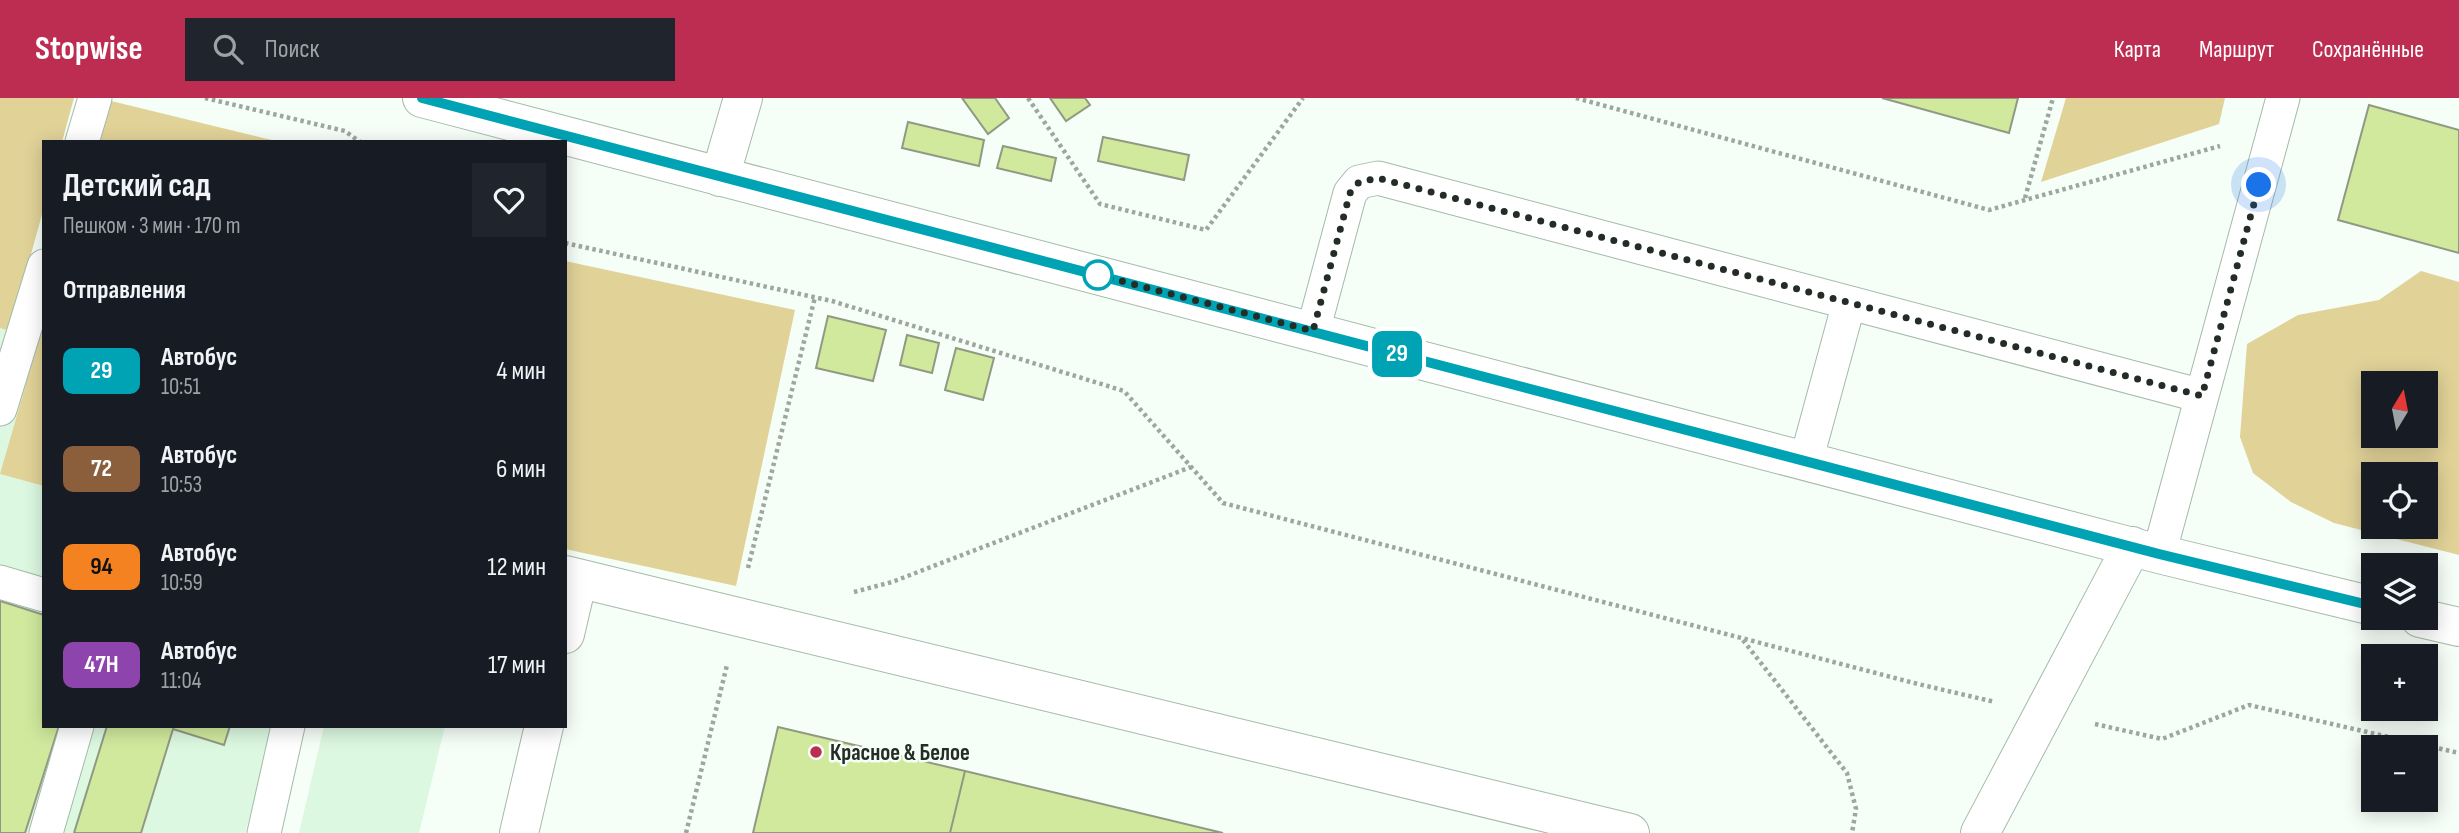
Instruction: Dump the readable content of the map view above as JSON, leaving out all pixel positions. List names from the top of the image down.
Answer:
{
  "places": ["Красное & Белое"],
  "lines": ["bus line 29"],
  "north": "top",
  "page": {
    "header": "Stopwise",
    "search": "Поиск",
    "nav": ["Карта", "Маршрут", "Сохранённые"],
    "on_map": "29",
    "heading": [
      ["Детский сад", "Пешком · 3 мин · 170 m"],
      "Отправления"
    ],
    "list": [
      {
        "mark": "29",
        "name": "Автобус",
        "note": "10:51",
        "value": "4 мин"
      },
      {
        "mark": "72",
        "name": "Автобус",
        "note": "10:53",
        "value": "6 мин"
      },
      {
        "mark": "94",
        "name": "Автобус",
        "note": "10:59",
        "value": "12 мин"
      },
      {
        "mark": "47Н",
        "name": "Автобус",
        "note": "11:04",
        "value": "17 мин"
      }
    ],
    "map_buttons": ["+", "−"]
  }
}
